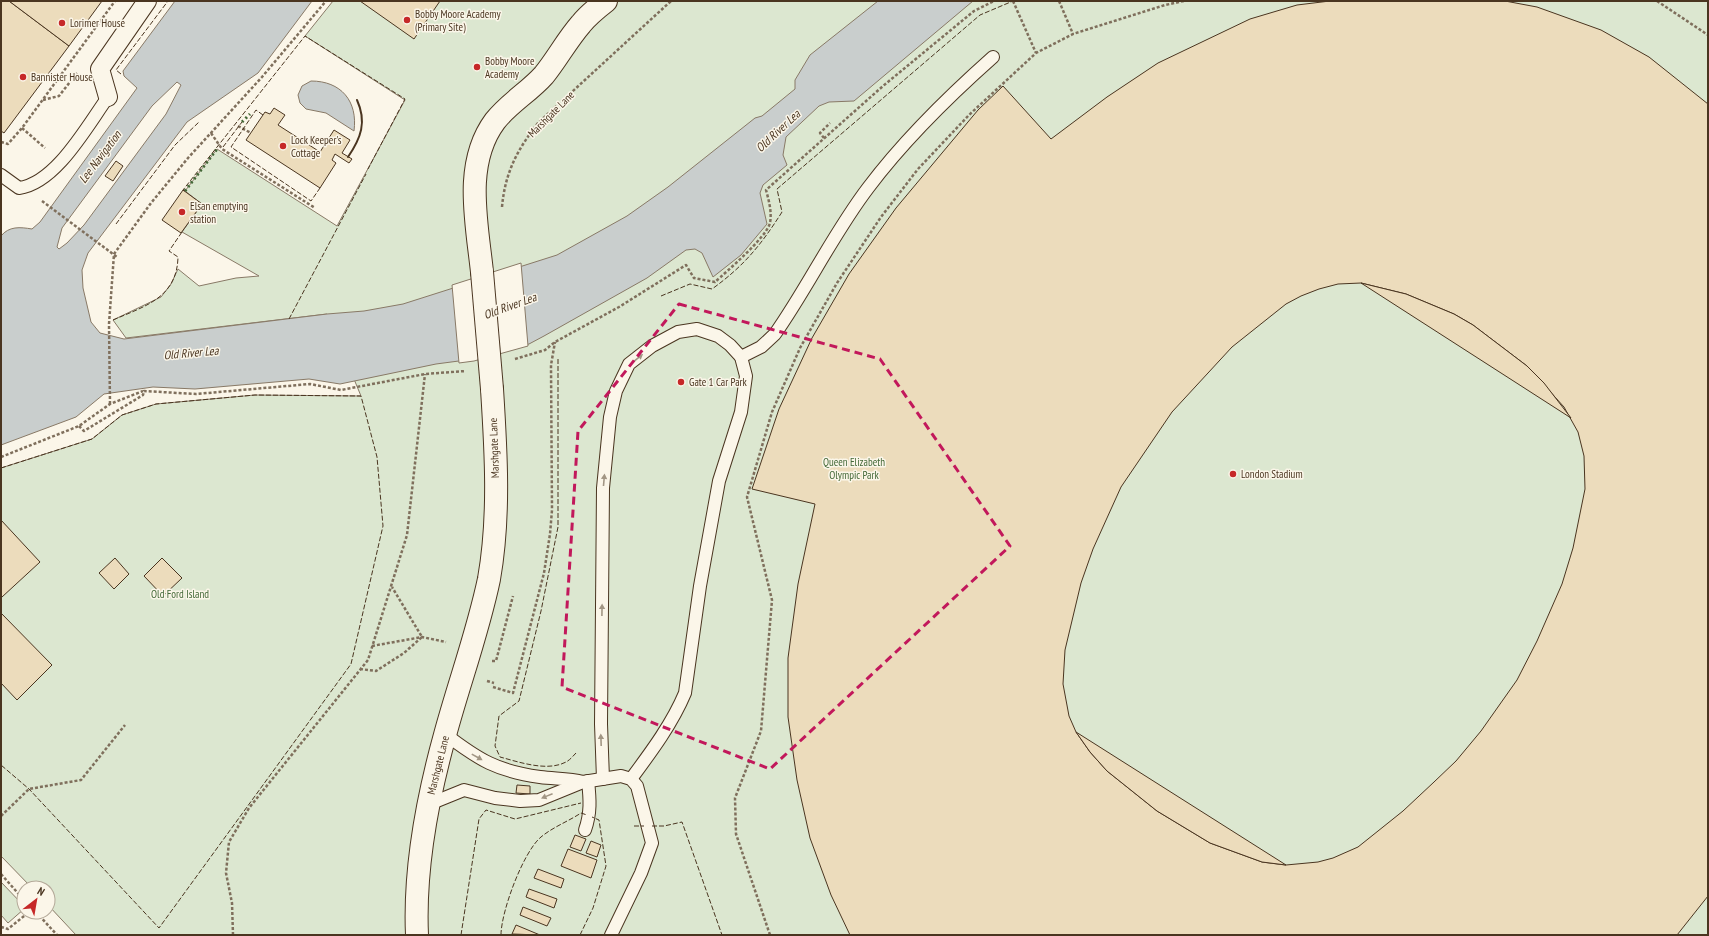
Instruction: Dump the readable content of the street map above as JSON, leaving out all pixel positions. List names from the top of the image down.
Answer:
{
  "streets": {
    "street": ["Marshgate Lane"]
  },
  "water": ["Old River Lea", "Lee Navigation"],
  "parks": ["Queen Elizabeth Olympic Park", "Old Ford Island"],
  "places": [
    "Bobby Moore Academy (Primary Site)",
    "Lorimer House",
    "Bobby Moore Academy",
    "Bannister House",
    "Lock Keeper's Cottage",
    "Elsan emptying station",
    "Gate 1 Car Park",
    "London Stadium"
  ],
  "north": "top right"
}
